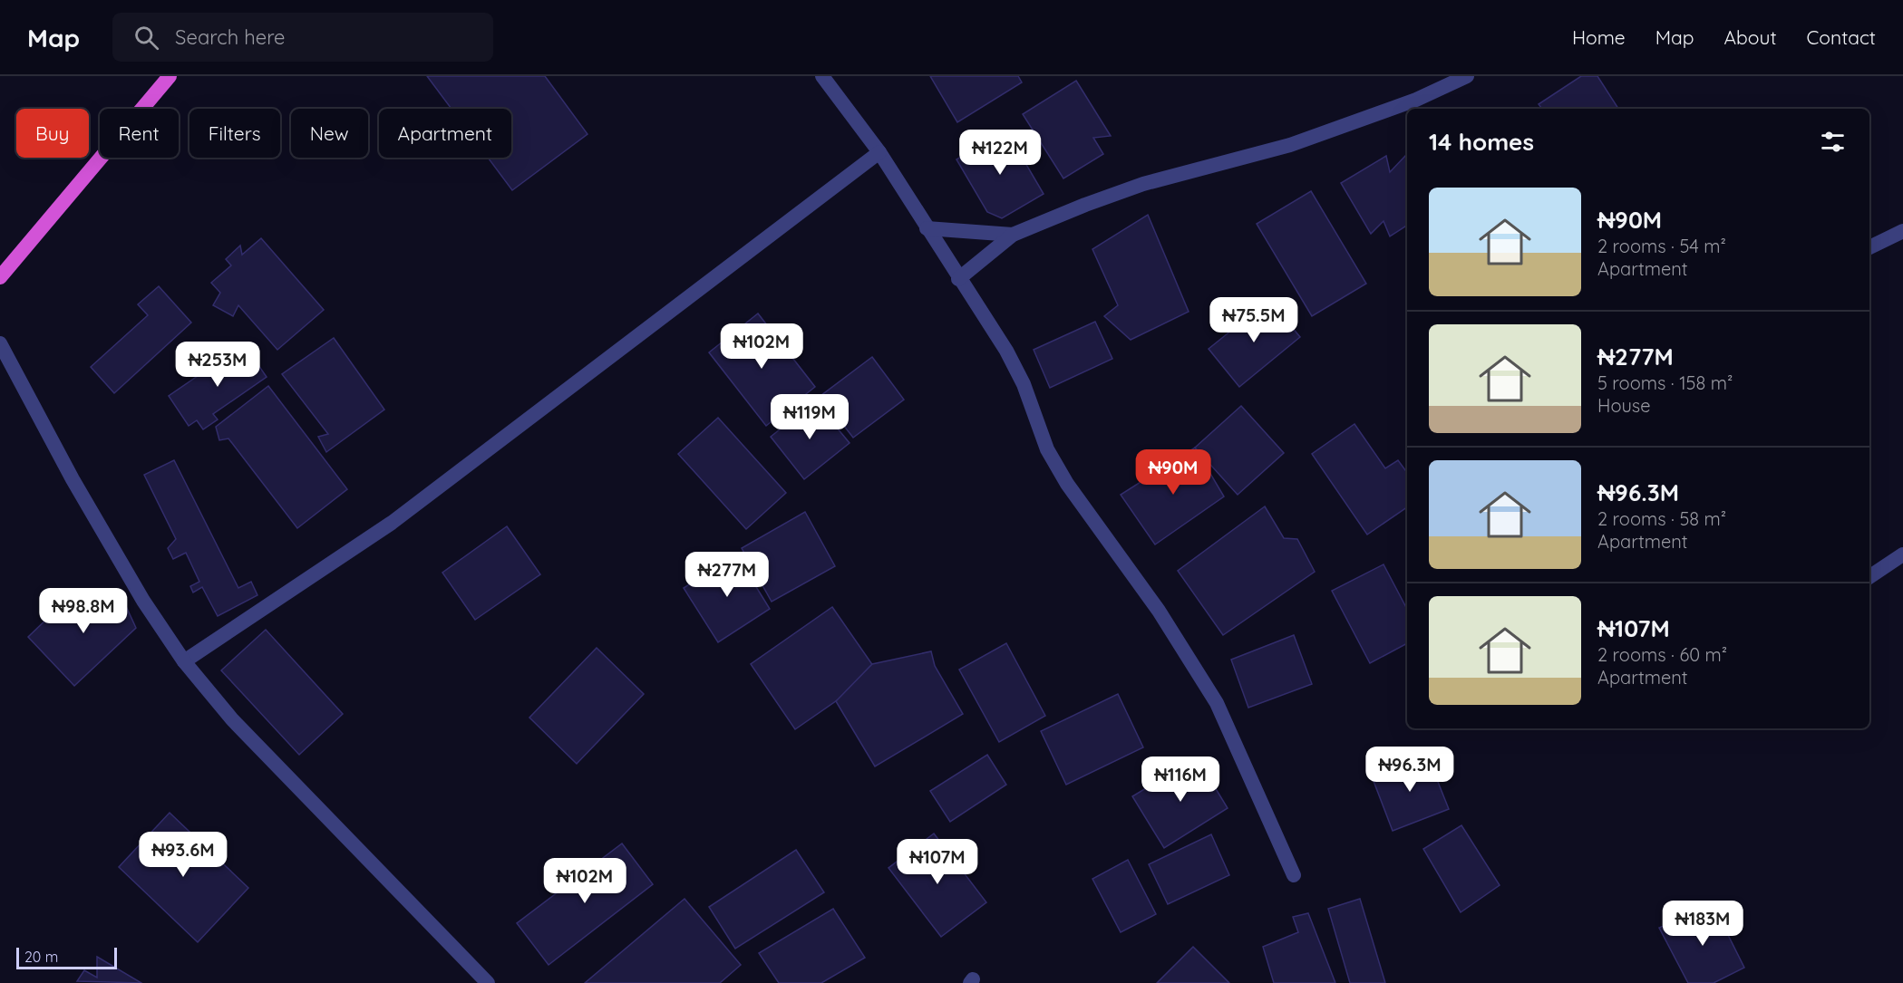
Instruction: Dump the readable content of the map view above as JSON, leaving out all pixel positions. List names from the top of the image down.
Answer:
{
  "scale_bar": "20 m",
  "page": {
    "header": "Map",
    "search": "Search here",
    "nav": [
      "Home",
      "Map",
      "About",
      "Contact"
    ],
    "chip": [
      "Buy",
      "Rent",
      "Filters",
      "New",
      "Apartment"
    ],
    "heading": "14 homes",
    "price": [
      "₦122M",
      "₦75.5M",
      "₦102M",
      "₦253M",
      "₦119M",
      "₦90M",
      "₦277M",
      "₦98.8M",
      "₦96.3M",
      "₦116M",
      "₦93.6M",
      "₦107M",
      "₦102M",
      "₦183M"
    ],
    "list": [
      {
        "name": "₦90M",
        "note": "2 rooms · 54 m² · Apartment"
      },
      {
        "name": "₦277M",
        "note": "5 rooms · 158 m² · House"
      },
      {
        "name": "₦96.3M",
        "note": "2 rooms · 58 m² · Apartment"
      },
      {
        "name": "₦107M",
        "note": "2 rooms · 60 m² · Apartment"
      }
    ],
    "scale": "20 m"
  }
}
